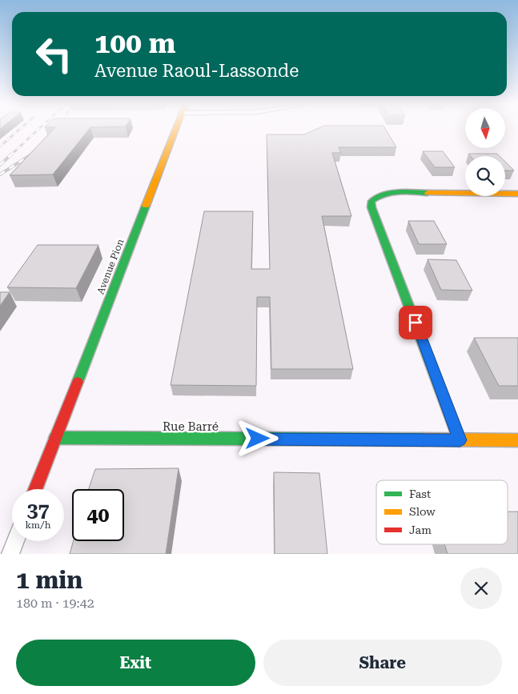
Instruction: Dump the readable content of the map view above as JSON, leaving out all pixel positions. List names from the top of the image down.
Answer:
{
  "streets": {
    "street": ["Avenue Pion", "Rue Barré"]
  },
  "crossings": [
    ["Avenue Pion", "Rue Barré"]
  ],
  "legend": ["Fast", "Slow", "Jam"],
  "north": "bottom",
  "page": {
    "turn": ["100 m", "Avenue Raoul-Lassonde"],
    "speed": "37 km/h",
    "limit": "40",
    "heading": ["1 min", "180 m · 19:42"],
    "buttons": ["Exit", "Share"]
  }
}
